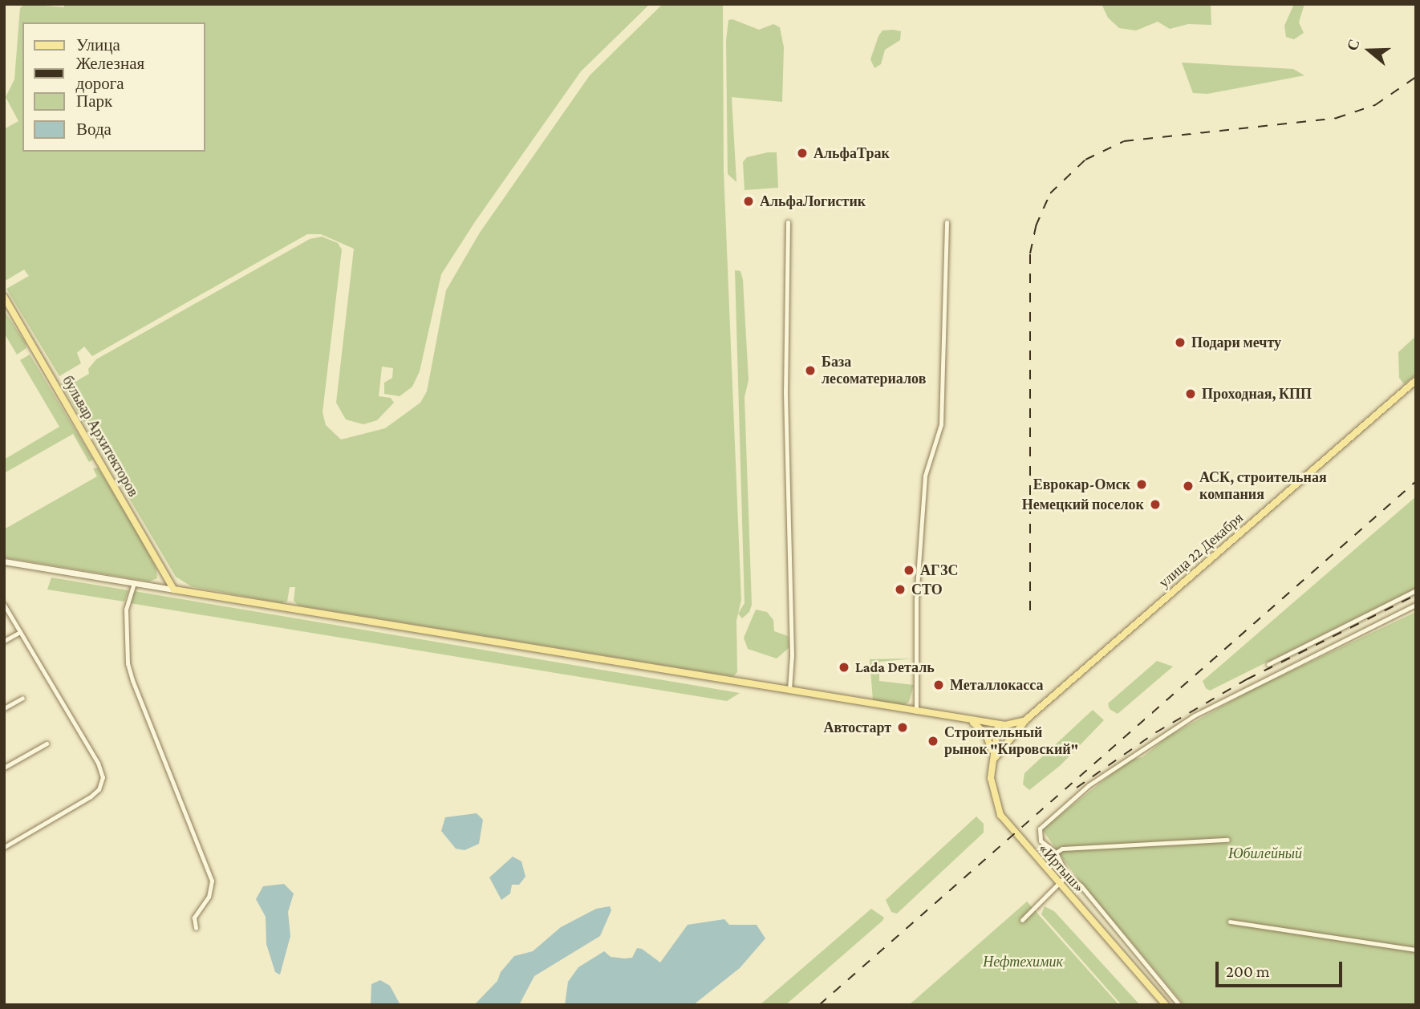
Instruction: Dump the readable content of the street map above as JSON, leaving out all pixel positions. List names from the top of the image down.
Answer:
{
  "streets": {
    "main road": ["бульвар Архитекторов", "улица 22 Декабря", "«Иртыш»"]
  },
  "crossings": [
    ["улица 22 Декабря", "«Иртыш»"]
  ],
  "parks": ["Юбилейный", "Нефтехимик"],
  "places": [
    "АльфаТрак",
    "АльфаЛогистик",
    "Подари мечту",
    "База лесоматериалов",
    "Проходная, КПП",
    "Еврокар-Омск",
    "АСК, строительная компания",
    "Немецкий поселок",
    "АГЗС",
    "СТО",
    "Lada Dеталь",
    "Металлокасса",
    "Автостарт",
    "Строительный рынок \"Кировский\""
  ],
  "legend": [
    "Улица",
    "Железная дорога",
    "Парк",
    "Вода"
  ],
  "scale_bar": "200 m",
  "north": "left"
}
